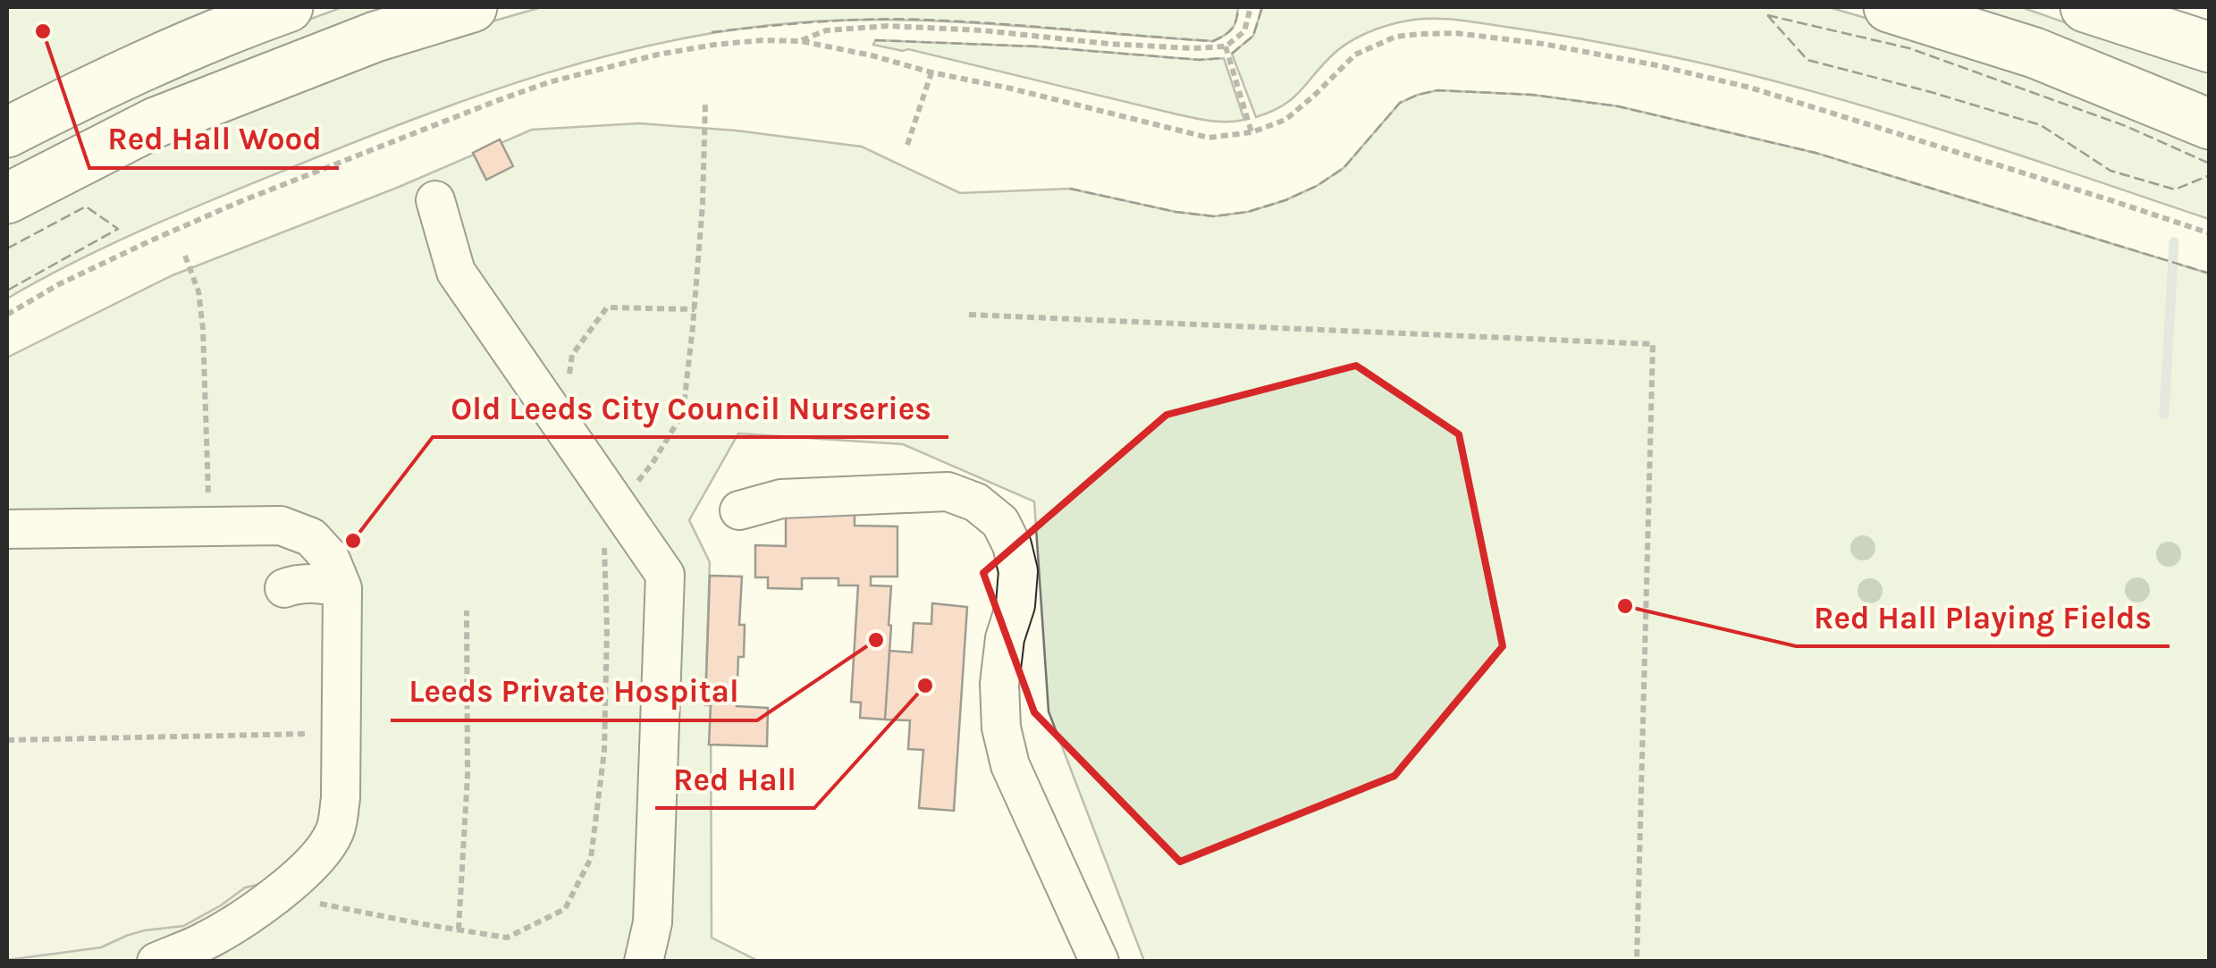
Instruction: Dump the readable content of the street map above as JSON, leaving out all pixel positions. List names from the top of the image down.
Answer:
{
  "places": [
    "Red Hall Wood",
    "Old Leeds City Council Nurseries",
    "Red Hall Playing Fields",
    "Leeds Private Hospital",
    "Red Hall"
  ]
}
